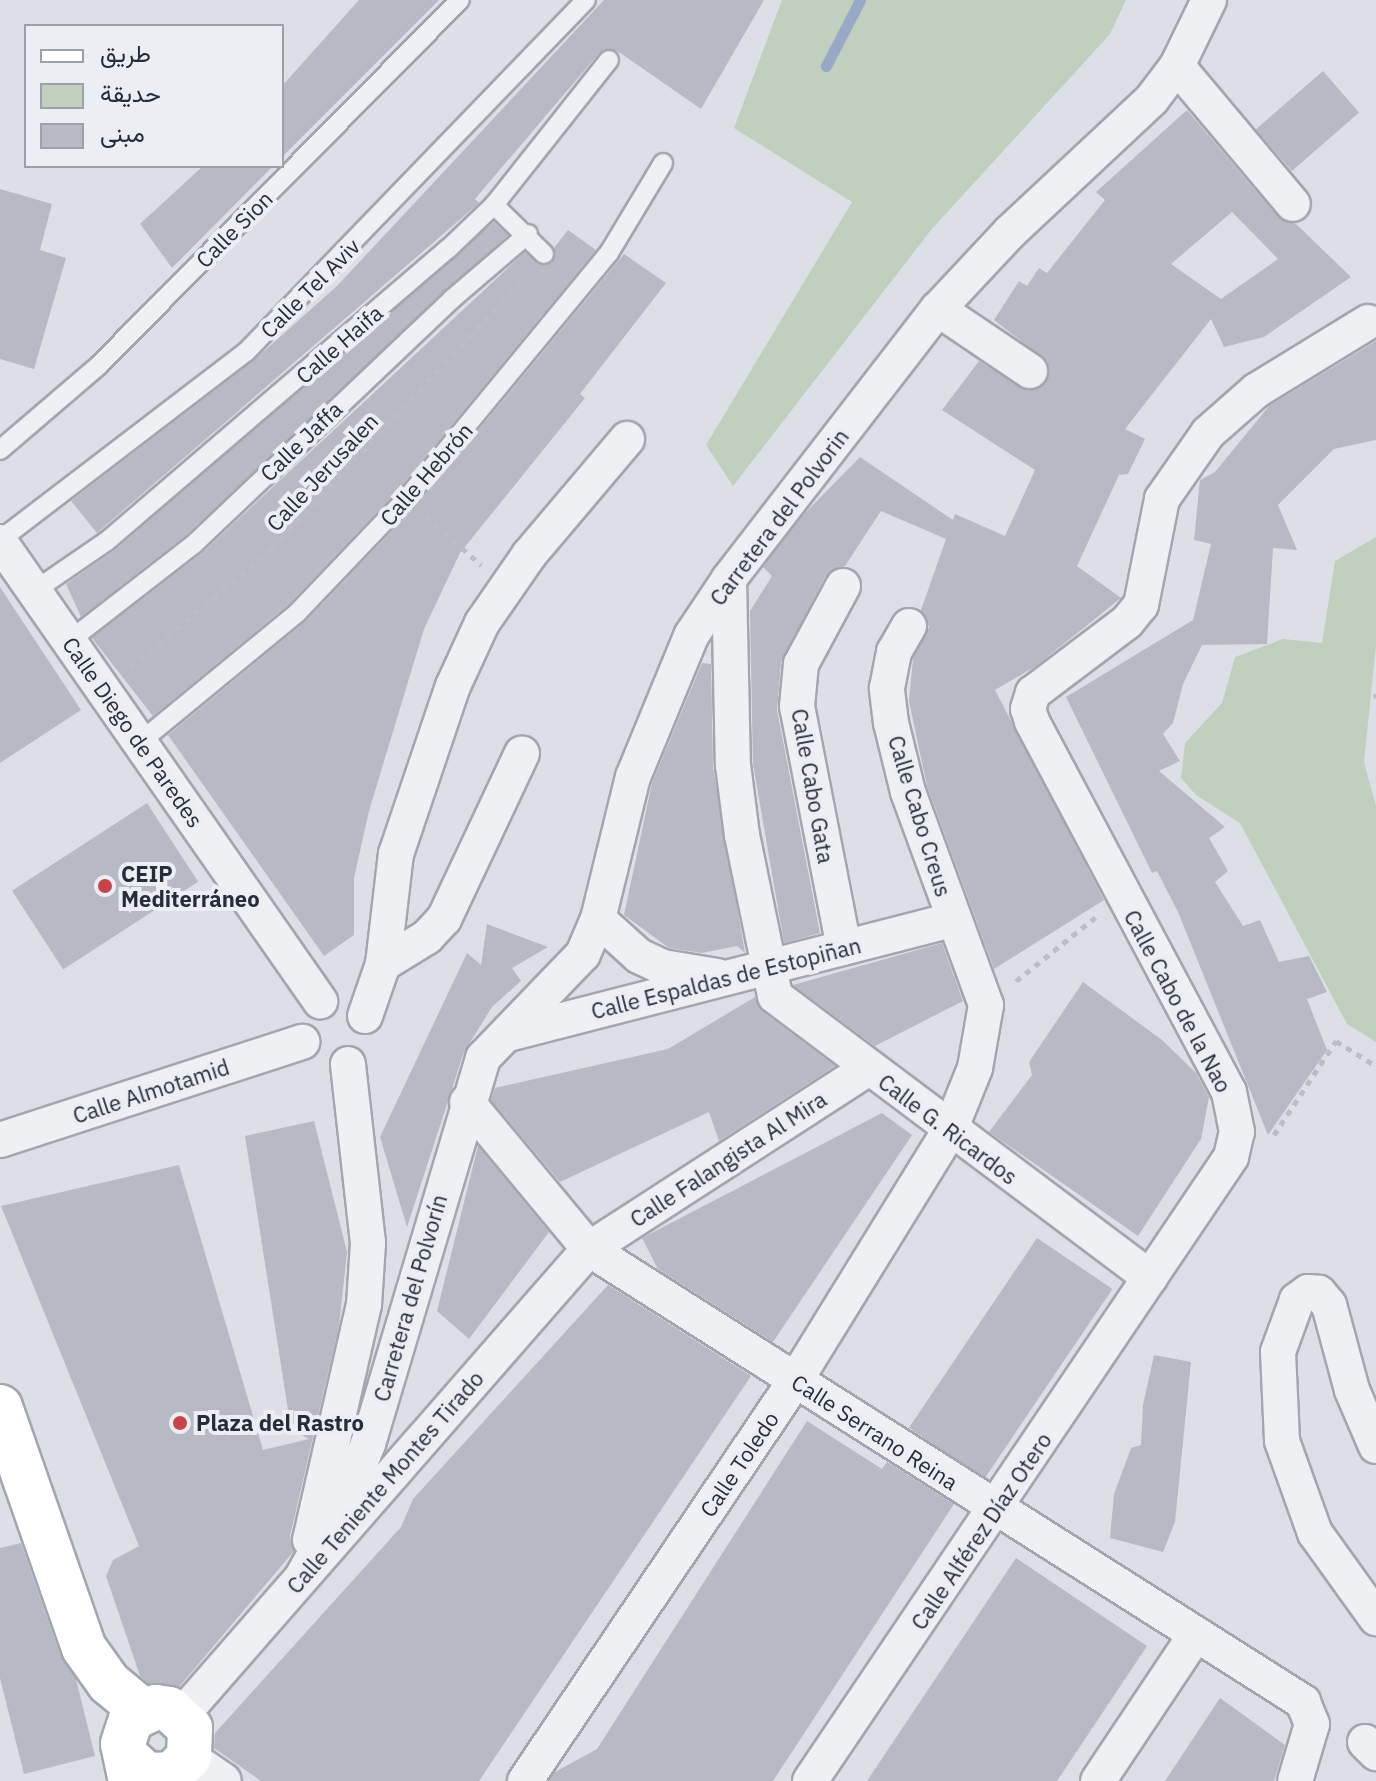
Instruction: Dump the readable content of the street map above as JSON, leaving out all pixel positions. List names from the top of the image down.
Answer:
{
  "streets": {
    "street": [
      "Carretera del Polvorin",
      "Calle Diego de Paredes",
      "Calle Cabo Gata",
      "Calle Cabo Creus",
      "Calle Espaldas de Estopiñan",
      "Calle Cabo de la Nao",
      "Calle Almotamid",
      "Calle G. Ricardos",
      "Calle Falangista Al Mira",
      "Carretera del Polvorín",
      "Calle Serrano Reina",
      "Calle Toledo",
      "Calle Teniente Montes Tirado",
      "Calle Alférez Díaz Otero"
    ],
    "lane": [
      "Calle Sion",
      "Calle Tel Aviv",
      "Calle Haifa",
      "Calle Jaffa",
      "Calle Hebrón"
    ],
    "path": ["Calle Jerusalen"]
  },
  "crossings": [
    ["Calle Tel Aviv", "Calle Diego de Paredes"],
    ["Calle Haifa", "Calle Diego de Paredes"],
    ["Calle Jaffa", "Calle Diego de Paredes"],
    ["Calle Jerusalen", "Calle Diego de Paredes"],
    ["Calle Hebrón", "Calle Diego de Paredes"],
    ["Carretera del Polvorin", "Calle Espaldas de Estopiñan"],
    ["Carretera del Polvorin", "Calle G. Ricardos"],
    ["Carretera del Polvorin", "Carretera del Polvorín"],
    ["Carretera del Polvorin", "Calle Serrano Reina"],
    ["Calle Diego de Paredes", "Calle Almotamid"],
    ["Calle Cabo Gata", "Calle Espaldas de Estopiñan"],
    ["Calle Cabo Creus", "Calle Espaldas de Estopiñan"],
    ["Calle Cabo Creus", "Calle Toledo"],
    ["Calle Espaldas de Estopiñan", "Calle G. Ricardos"],
    ["Calle Cabo de la Nao", "Calle G. Ricardos"],
    ["Calle Cabo de la Nao", "Calle Alférez Díaz Otero"],
    ["Calle G. Ricardos", "Calle Falangista Al Mira"],
    ["Calle G. Ricardos", "Calle Toledo"],
    ["Calle G. Ricardos", "Calle Alférez Díaz Otero"],
    ["Calle Falangista Al Mira", "Calle Serrano Reina"],
    ["Calle Falangista Al Mira", "Calle Teniente Montes Tirado"],
    ["Carretera del Polvorín", "Calle Serrano Reina"],
    ["Carretera del Polvorín", "Calle Teniente Montes Tirado"],
    ["Calle Serrano Reina", "Calle Toledo"],
    ["Calle Serrano Reina", "Calle Teniente Montes Tirado"],
    ["Calle Serrano Reina", "Calle Alférez Díaz Otero"]
  ],
  "places": ["CEIP Mediterráneo", "Plaza del Rastro"],
  "legend": ["طريق", "حديقة", "مبنى"]
}
